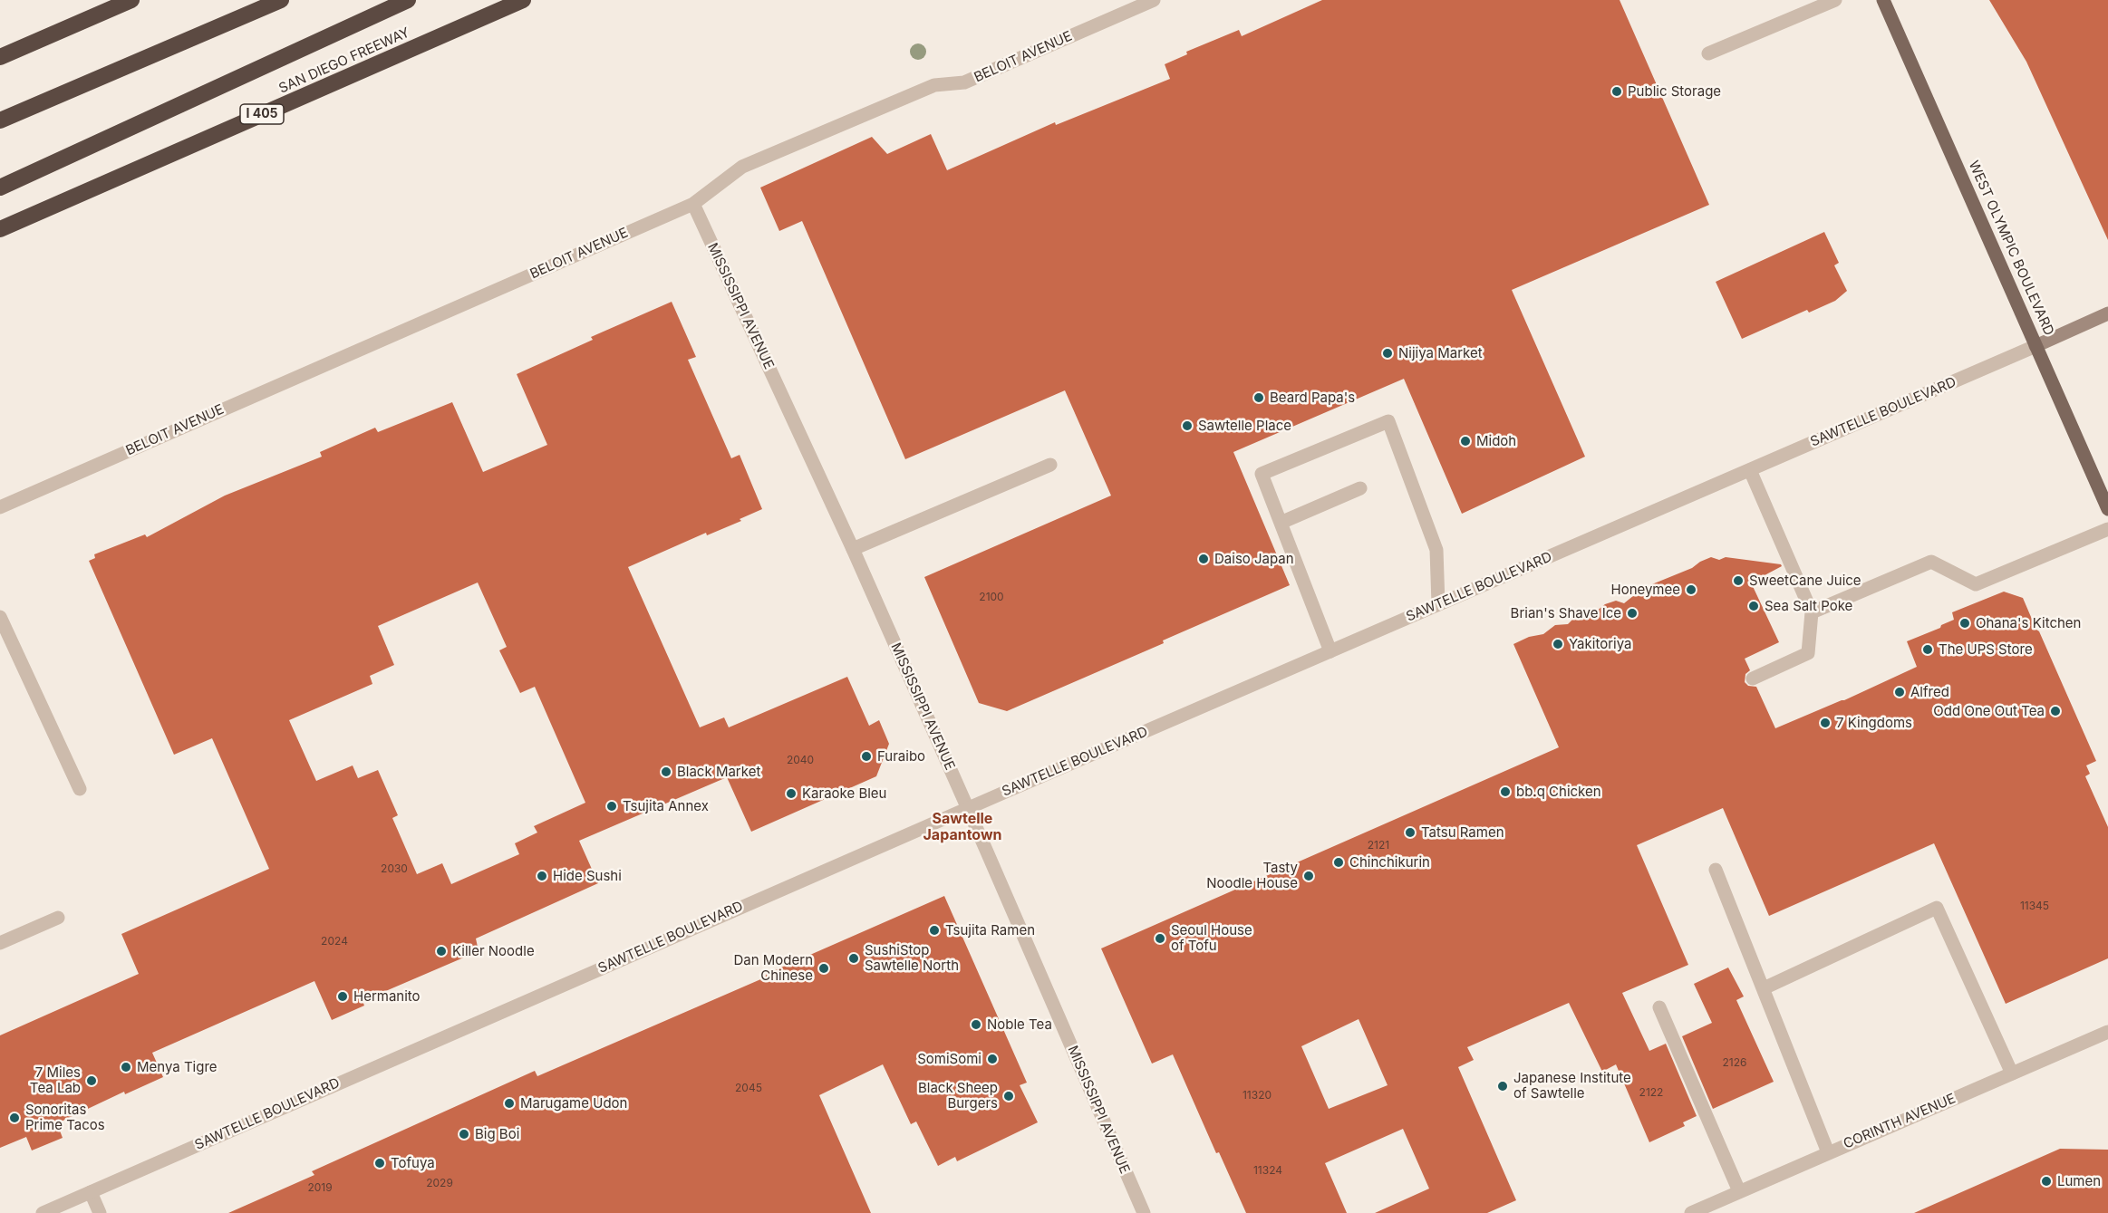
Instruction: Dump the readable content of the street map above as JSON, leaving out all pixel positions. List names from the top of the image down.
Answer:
{
  "streets": {
    "highway": ["SAN DIEGO FREEWAY", "I 405"],
    "main road": ["WEST OLYMPIC BOULEVARD", "SAWTELLE BOULEVARD"],
    "street": ["BELOIT AVENUE", "MISSISSIPPI AVENUE", "CORINTH AVENUE"]
  },
  "crossings": [
    ["BELOIT AVENUE", "MISSISSIPPI AVENUE"],
    ["WEST OLYMPIC BOULEVARD", "SAWTELLE BOULEVARD"],
    ["MISSISSIPPI AVENUE", "SAWTELLE BOULEVARD"]
  ],
  "districts": ["Sawtelle Japantown"],
  "places": [
    "Public Storage",
    "Nijiya Market",
    "Beard Papa's",
    "Sawtelle Place",
    "Midoh",
    "Daiso Japan",
    "SweetCane Juice",
    "Honeymee",
    "Sea Salt Poke",
    "Brian's Shave Ice",
    "Ohana's Kitchen",
    "Yakitoriya",
    "The UPS Store",
    "Alfred",
    "Odd One Out Tea",
    "7 Kingdoms",
    "Furaibo",
    "Black Market",
    "bb.q Chicken",
    "Karaoke Bleu",
    "Tsujita Annex",
    "Tatsu Ramen",
    "Chinchikurin",
    "Hide Sushi",
    "Tasty Noodle House",
    "Tsujita Ramen",
    "Seoul House of Tofu",
    "Killer Noodle",
    "SushiStop Sawtelle North",
    "Dan Modern Chinese",
    "Hermanito",
    "Noble Tea",
    "SomiSomi",
    "Menya Tigre",
    "7 Miles Tea Lab",
    "Japanese Institute of Sawtelle",
    "Black Sheep Burgers",
    "Marugame Udon",
    "Sonoritas Prime Tacos",
    "Big Boi",
    "Tofuya",
    "Lumen"
  ],
  "house_numbers": [
    "2100",
    "2040",
    "2121",
    "2030",
    "11345",
    "2024",
    "2126",
    "2045",
    "2122",
    "11320",
    "11324",
    "2029",
    "2019"
  ]
}
